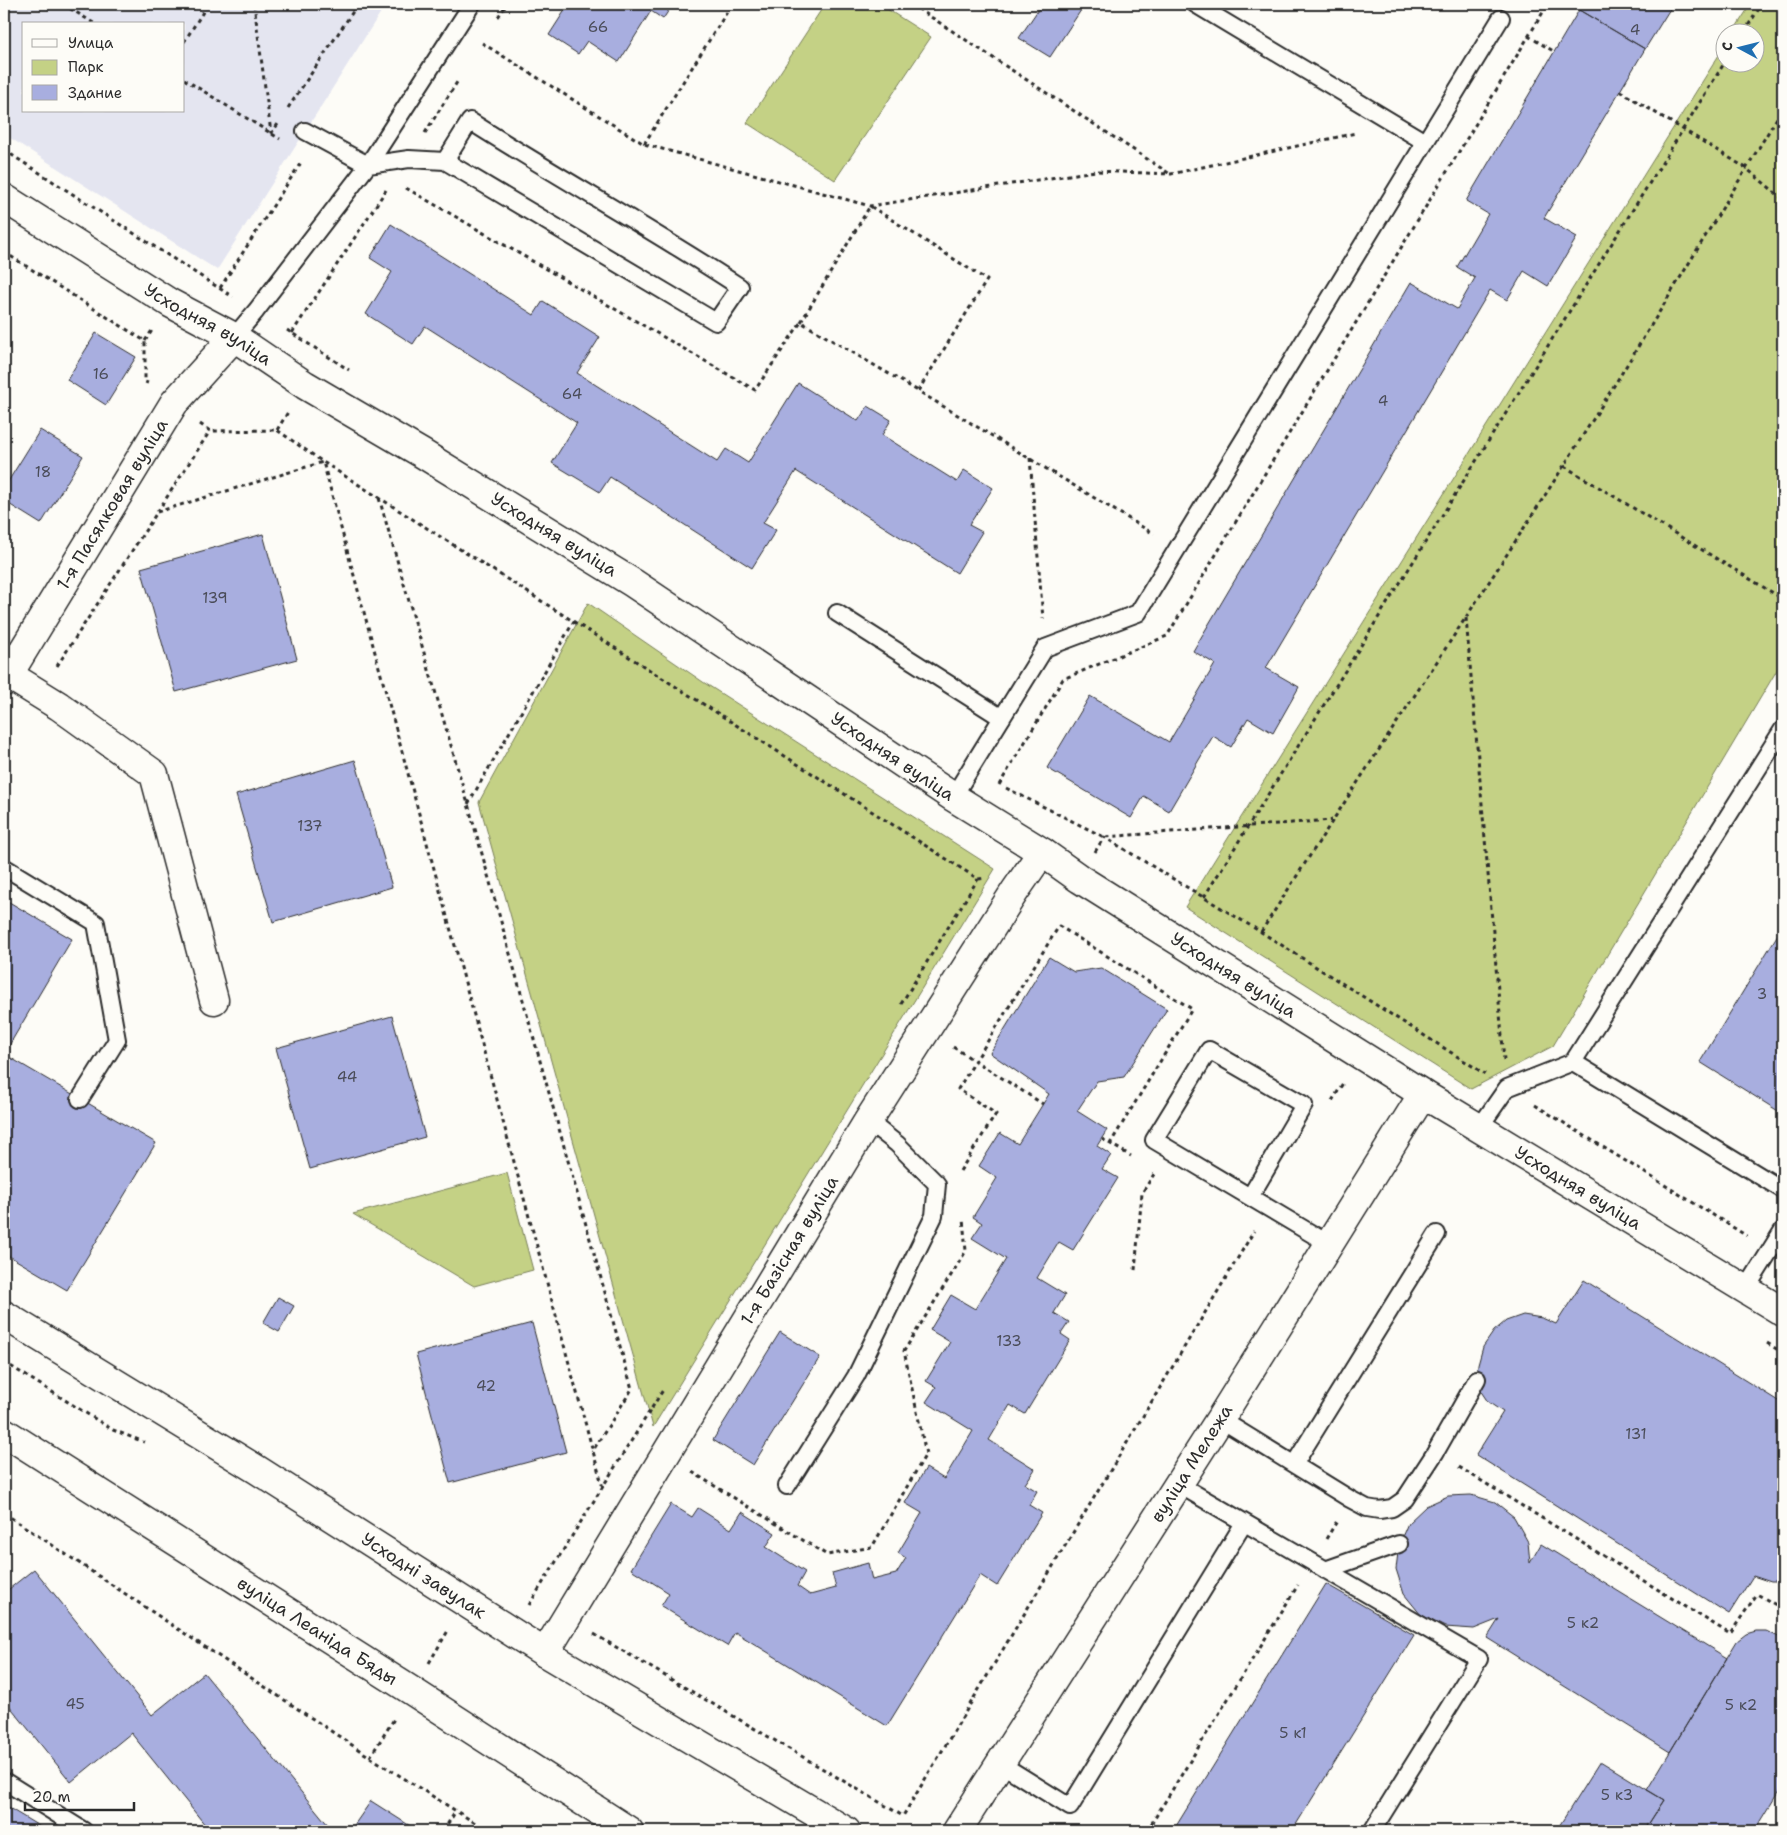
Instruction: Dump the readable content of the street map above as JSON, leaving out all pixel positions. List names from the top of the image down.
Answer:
{
  "streets": {
    "street": [
      "Усходняя вуліца",
      "1-я Пасялковая вуліца",
      "1-я Базісная вуліца",
      "вуліца Мележа",
      "Усходні завулак",
      "вуліца Леаніда Бяды"
    ]
  },
  "crossings": [
    ["Усходняя вуліца", "1-я Пасялковая вуліца"],
    ["Усходняя вуліца", "1-я Базісная вуліца"],
    ["Усходняя вуліца", "вуліца Мележа"],
    ["1-я Базісная вуліца", "Усходні завулак"]
  ],
  "house_numbers": [
    "66",
    "4",
    "16",
    "64",
    "4",
    "18",
    "139",
    "137",
    "3",
    "44",
    "133",
    "42",
    "131",
    "5 к2",
    "45",
    "5 к2",
    "5 к1",
    "5 к3"
  ],
  "legend": ["Улица", "Парк", "Здание"],
  "scale_bar": "20 m",
  "north": "left"
}
